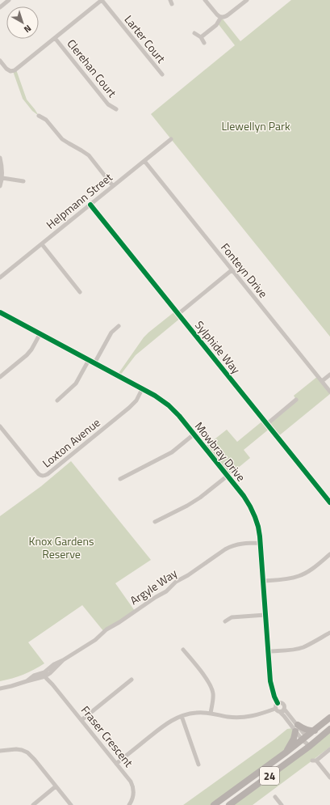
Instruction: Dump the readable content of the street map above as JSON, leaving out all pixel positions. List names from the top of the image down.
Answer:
{
  "streets": {
    "main road": ["24"],
    "street": [
      "Larter Court",
      "Clerehan Court",
      "Helpmann Street",
      "Fonteyn Drive",
      "Sylphide Way",
      "Loxton Avenue",
      "Mowbray Drive",
      "Argyle Way",
      "Fraser Crescent"
    ]
  },
  "crossings": [
    ["Helpmann Street", "Fonteyn Drive"],
    ["Helpmann Street", "Sylphide Way"],
    ["Loxton Avenue", "Mowbray Drive"],
    ["Mowbray Drive", "Argyle Way"],
    ["Mowbray Drive", "24"],
    ["Argyle Way", "Fraser Crescent"]
  ],
  "parks": ["Llewellyn Park", "Knox Gardens Reserve"],
  "north": "bottom right"
}
